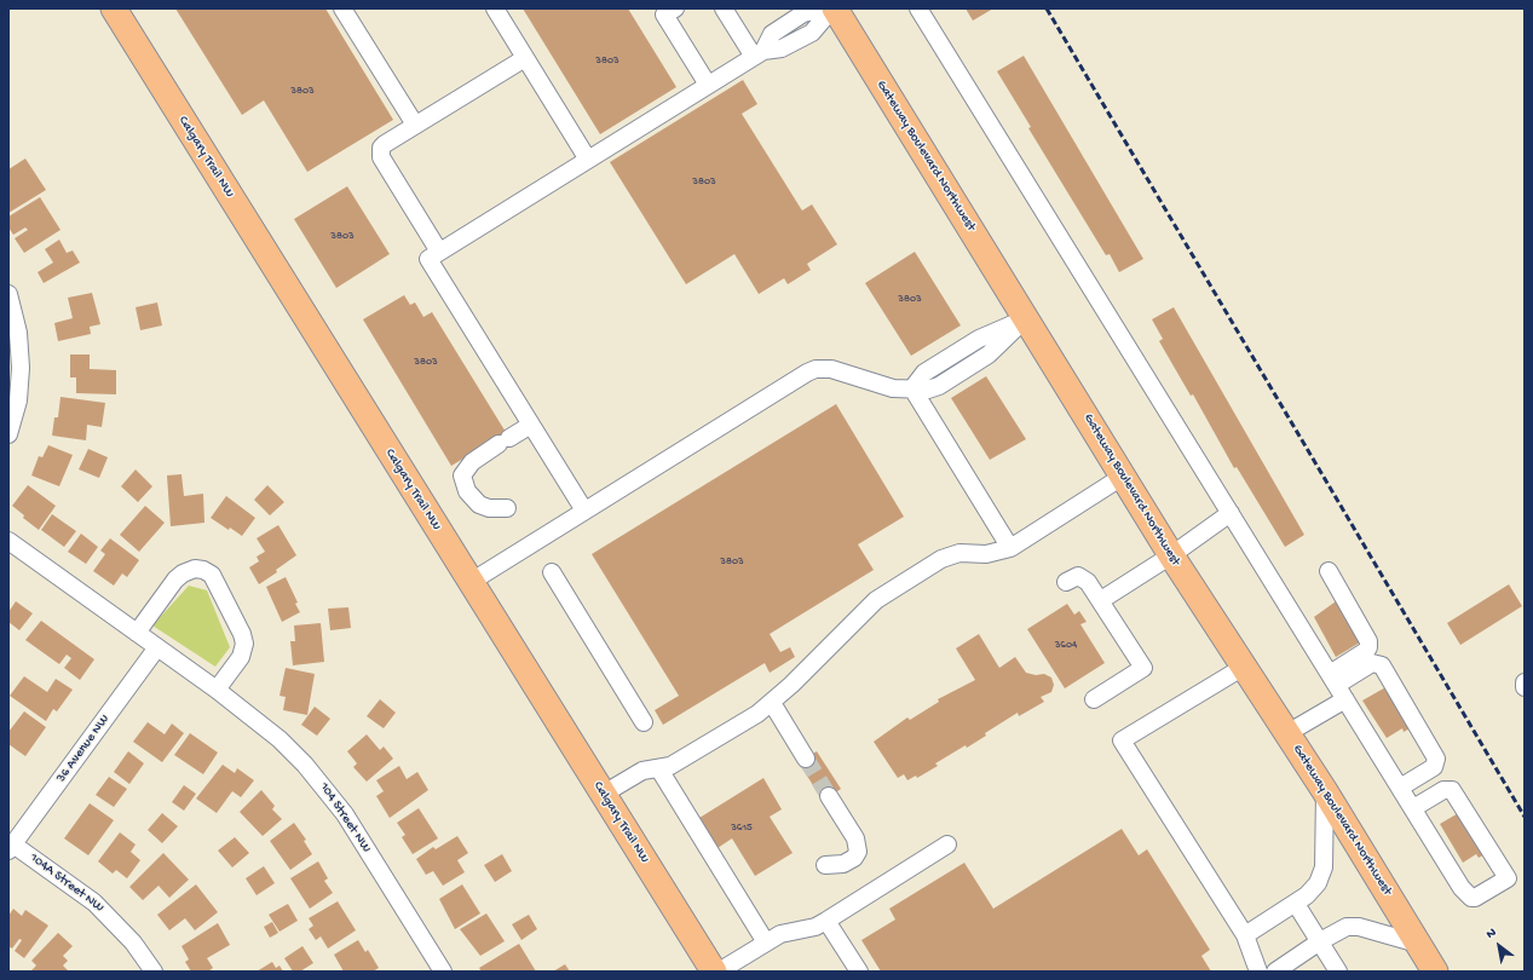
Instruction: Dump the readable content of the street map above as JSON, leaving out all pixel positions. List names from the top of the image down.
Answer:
{
  "streets": {
    "highway": ["Gateway Boulevard Northwest", "Calgary Trail NW"],
    "street": ["36 Avenue NW", "104 Street NW", "104A Street NW"]
  },
  "crossings": [
    ["36 Avenue NW", "104 Street NW"],
    ["36 Avenue NW", "104A Street NW"]
  ],
  "house_numbers": [
    "3803",
    "3803",
    "3803",
    "3803",
    "3803",
    "3803",
    "3803",
    "3604",
    "3615"
  ],
  "north": "top left"
}
